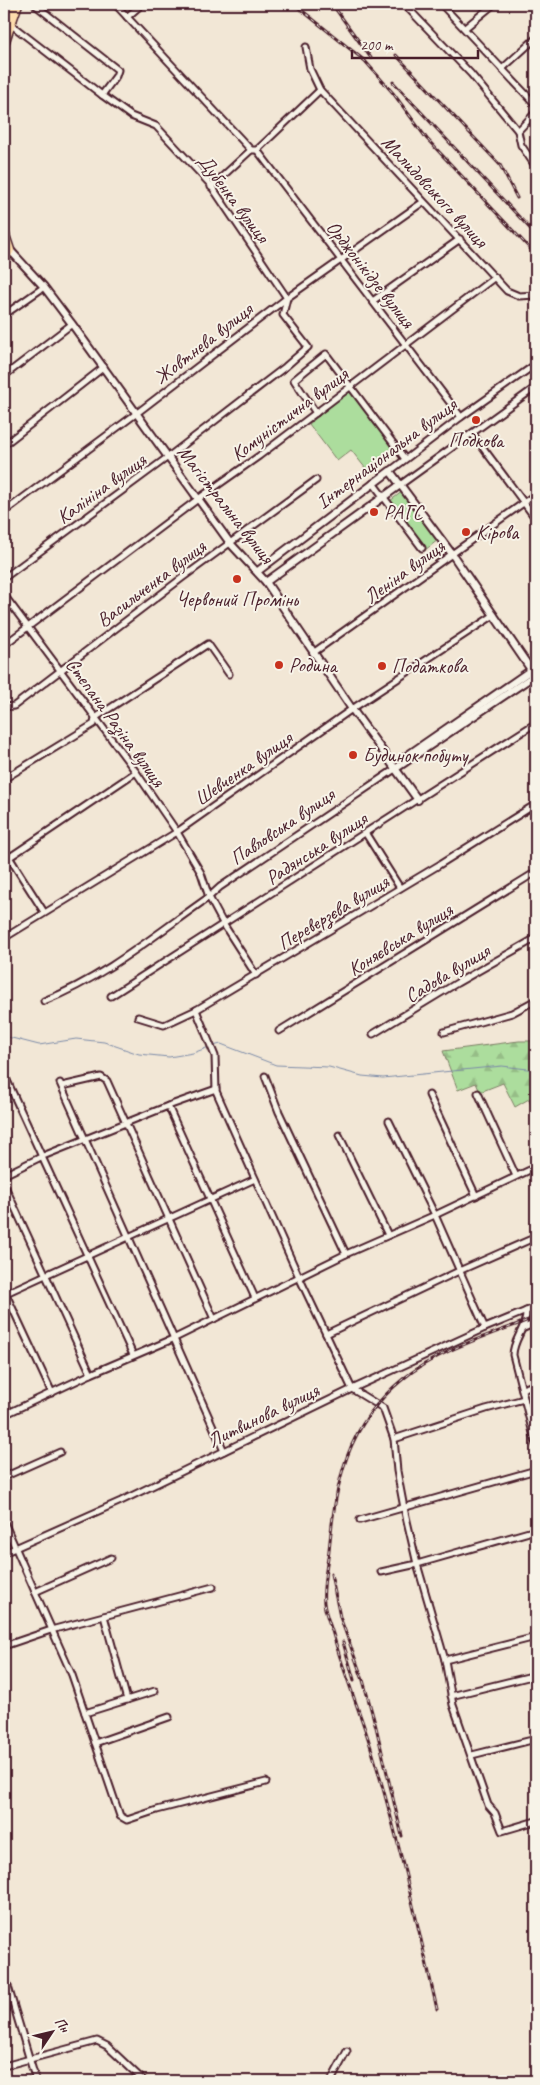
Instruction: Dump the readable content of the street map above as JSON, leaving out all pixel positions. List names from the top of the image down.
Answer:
{
  "streets": {
    "main road": ["Магістральна вулиця"],
    "street": [
      "Малидовського вулиця",
      "Дубенка вулиця",
      "Орджонікідзе вулиця",
      "Жовтнева вулиця",
      "Комуністична вулиця",
      "Інтернаціональна вулиця",
      "Калініна вулиця",
      "Леніна вулиця",
      "Васильченка вулиця",
      "Степана Разіна вулиця",
      "Шевченка вулиця",
      "Павловська вулиця",
      "Радянська вулиця",
      "Переверзєва вулиця",
      "Коняєвська вулиця",
      "Садова вулиця",
      "Литвинова вулиця"
    ]
  },
  "crossings": [
    ["Малидовського вулиця", "Жовтнева вулиця"],
    ["Малидовського вулиця", "Комуністична вулиця"],
    ["Дубенка вулиця", "Жовтнева вулиця"],
    ["Дубенка вулиця", "Калініна вулиця"],
    ["Орджонікідзе вулиця", "Жовтнева вулиця"],
    ["Орджонікідзе вулиця", "Комуністична вулиця"],
    ["Орджонікідзе вулиця", "Інтернаціональна вулиця"],
    ["Жовтнева вулиця", "Калініна вулиця"],
    ["Жовтнева вулиця", "Магістральна вулиця"],
    ["Комуністична вулиця", "Магістральна вулиця"],
    ["Комуністична вулиця", "Степана Разіна вулиця"],
    ["Інтернаціональна вулиця", "Магістральна вулиця"],
    ["Калініна вулиця", "Магістральна вулиця"],
    ["Магістральна вулиця", "Леніна вулиця"],
    ["Магістральна вулиця", "Васильченка вулиця"],
    ["Магістральна вулиця", "Шевченка вулиця"],
    ["Магістральна вулиця", "Павловська вулиця"],
    ["Магістральна вулиця", "Радянська вулиця"],
    ["Васильченка вулиця", "Степана Разіна вулиця"],
    ["Степана Разіна вулиця", "Шевченка вулиця"],
    ["Степана Разіна вулиця", "Павловська вулиця"],
    ["Степана Разіна вулиця", "Радянська вулиця"],
    ["Степана Разіна вулиця", "Переверзєва вулиця"]
  ],
  "places": [
    "Подкова",
    "РАГС",
    "Кірова",
    "Червоний Промінь",
    "Родина",
    "Податкова",
    "Будинок побуту"
  ],
  "scale_bar": "200 m",
  "north": "top right"
}
